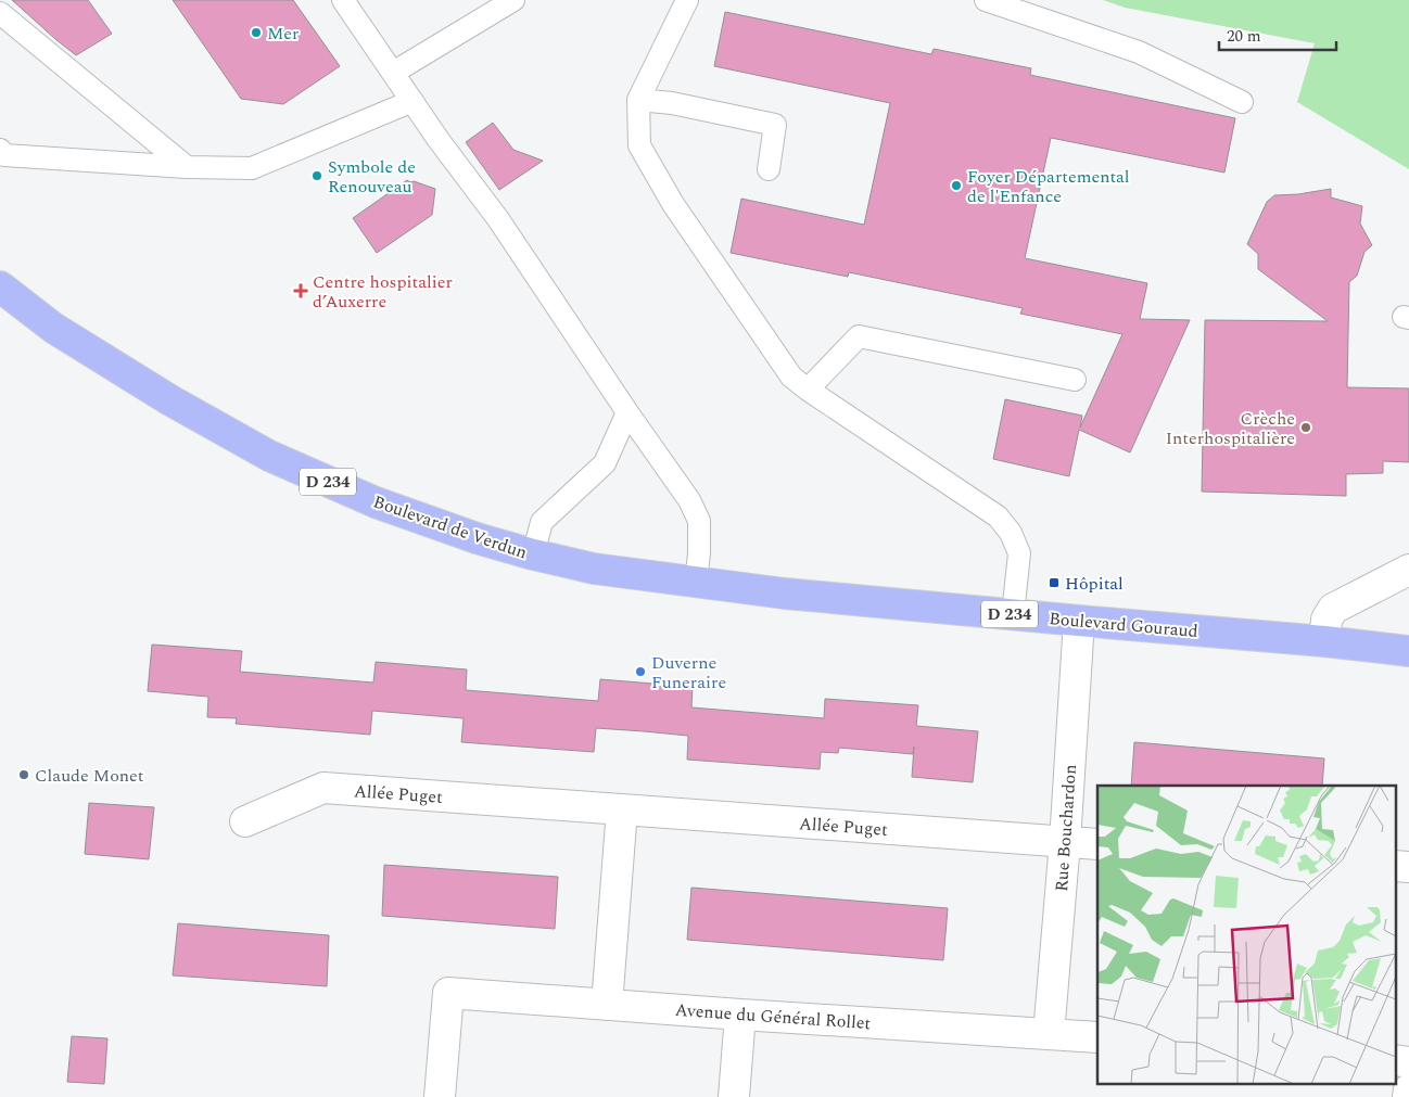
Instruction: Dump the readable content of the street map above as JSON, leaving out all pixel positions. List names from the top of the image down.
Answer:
{
  "streets": {
    "main road": ["D 234", "Boulevard de Verdun", "Boulevard Gouraud"],
    "street": ["Allée Puget", "Rue Bouchardon", "Avenue du Général Rollet"]
  },
  "crossings": [
    ["D 234", "Boulevard Gouraud"],
    ["Boulevard de Verdun", "Boulevard Gouraud"],
    ["Boulevard Gouraud", "Rue Bouchardon"],
    ["Allée Puget", "Rue Bouchardon"],
    ["Rue Bouchardon", "Avenue du Général Rollet"]
  ],
  "places": {
    "other": [
      "Mer",
      "Symbole de Renouveau",
      "Foyer Départemental de l'Enfance",
      "Crèche Interhospitalière",
      "Duverne Funeraire",
      "Claude Monet"
    ],
    "health": ["Centre hospitalier d’Auxerre"],
    "transit": ["Hôpital"]
  },
  "scale_bar": "20 m"
}
